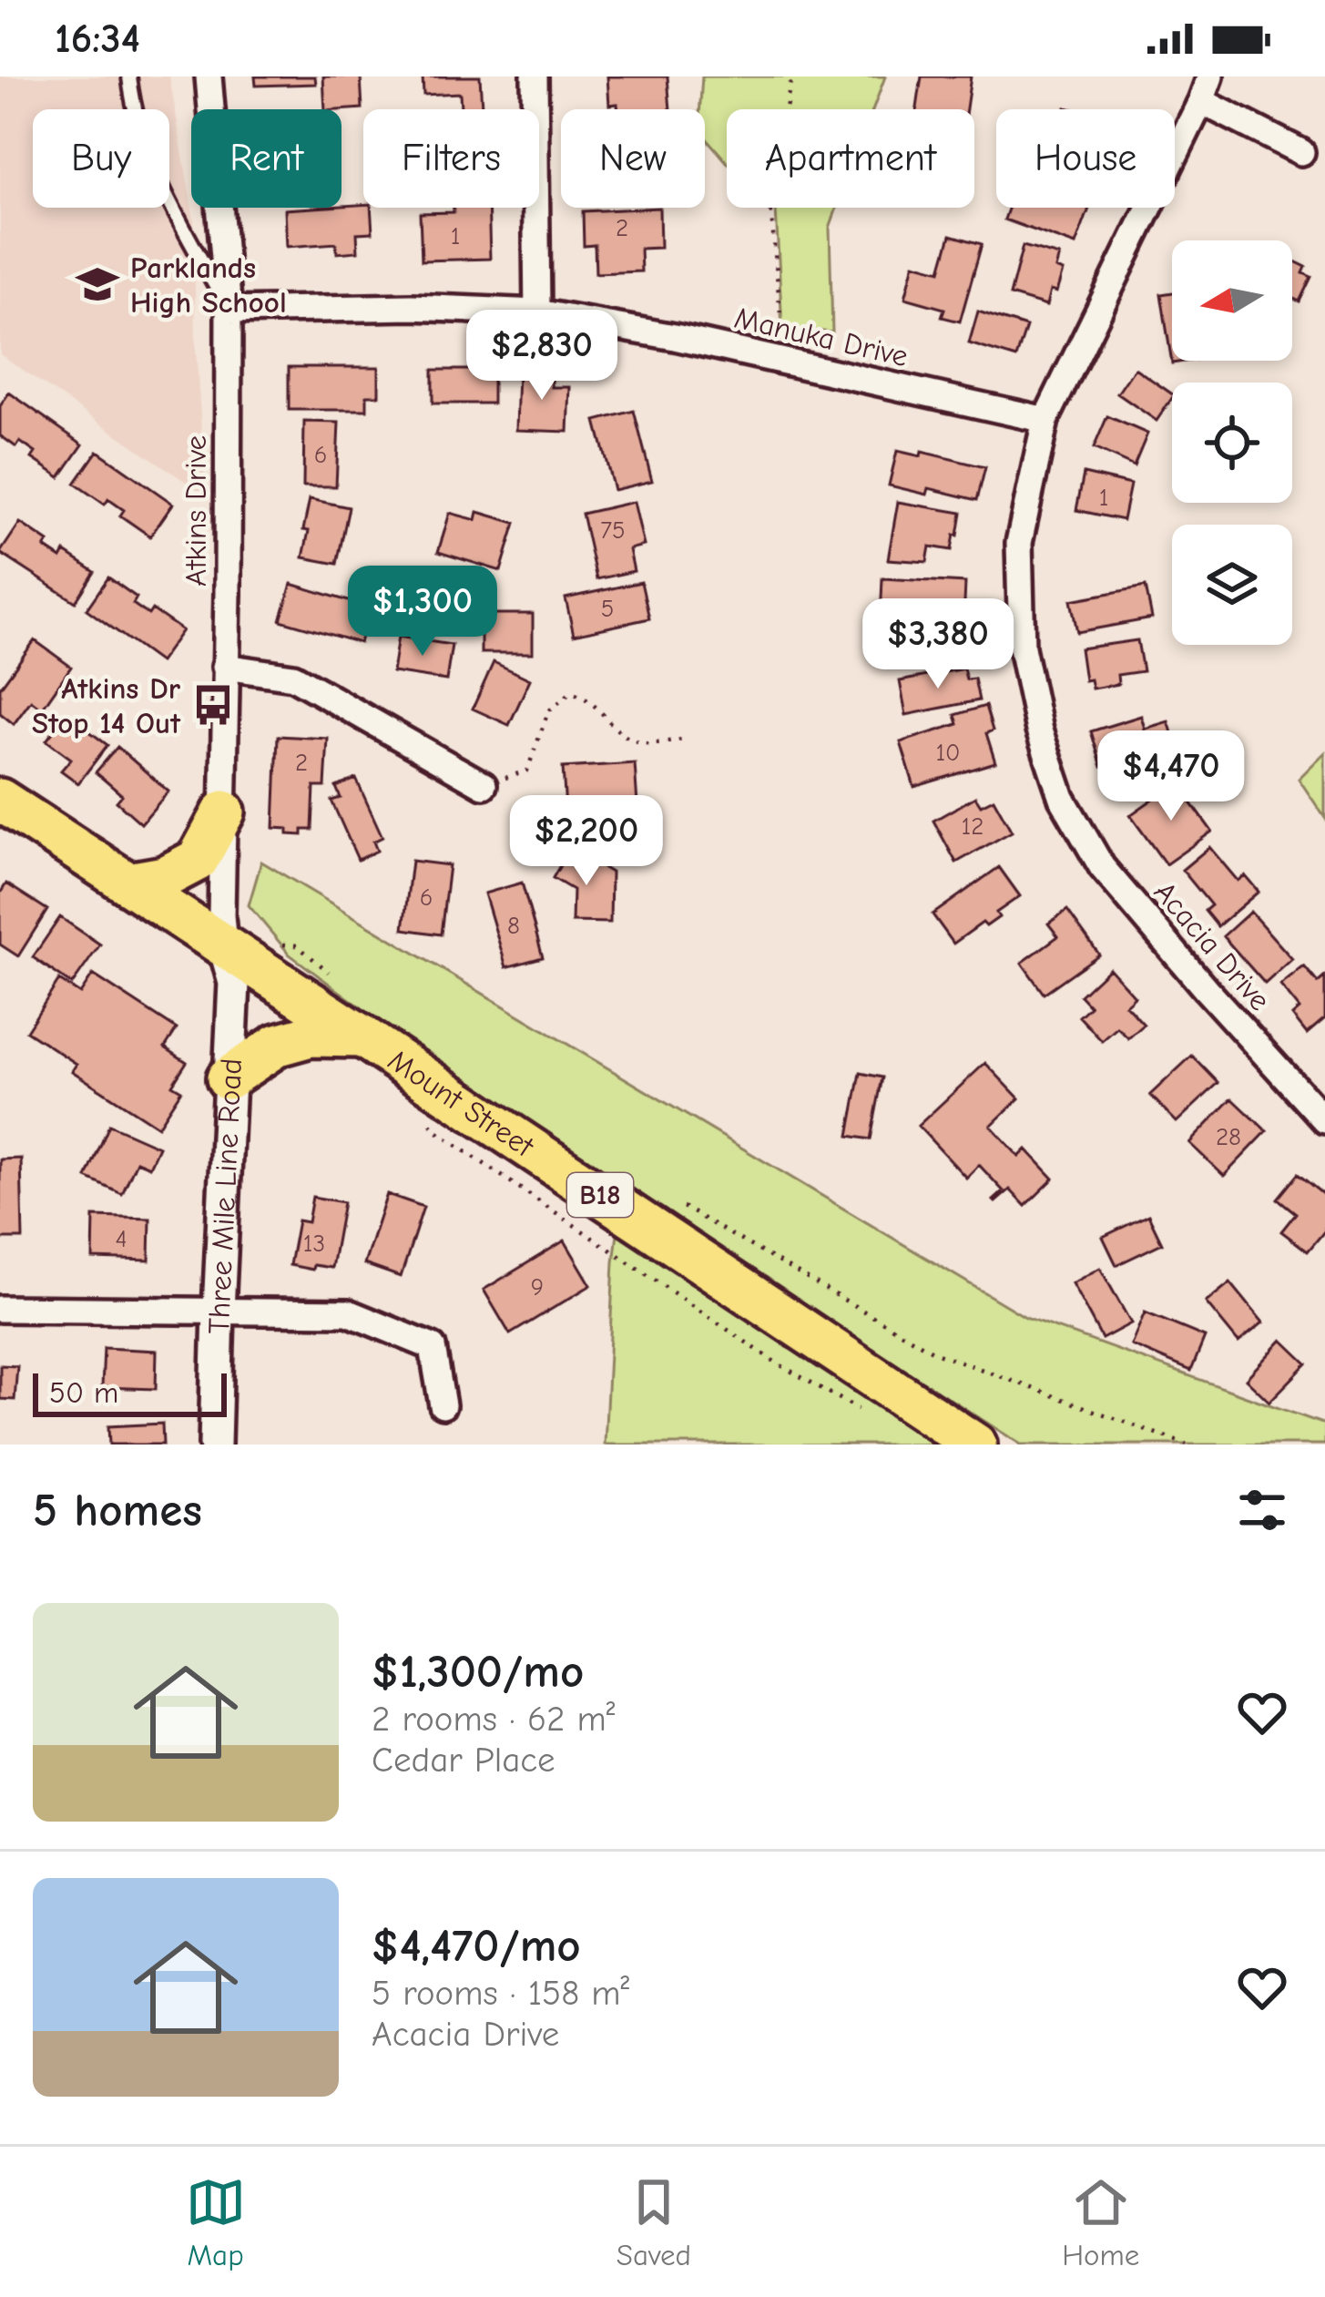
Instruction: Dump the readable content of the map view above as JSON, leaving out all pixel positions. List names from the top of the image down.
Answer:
{
  "streets": {
    "highway": ["Mount Street", "B18"],
    "street": [
      "Manuka Drive",
      "Atkins Drive",
      "Acacia Drive",
      "Three Mile Line Road"
    ]
  },
  "crossings": [
    ["Manuka Drive", "Atkins Drive"],
    ["Manuka Drive", "Acacia Drive"],
    ["Atkins Drive", "Mount Street"],
    ["Atkins Drive", "Three Mile Line Road"],
    ["Mount Street", "Three Mile Line Road"]
  ],
  "places": {
    "school or university": ["Parklands High School"],
    "bus stop": ["Atkins Dr Stop 14 Out"]
  },
  "house_numbers": [
    "2",
    "1",
    "6",
    "1",
    "75",
    "5",
    "10",
    "2",
    "12",
    "6",
    "8",
    "28",
    "4",
    "13",
    "9"
  ],
  "scale_bar": "50 m",
  "north": "left",
  "page": {
    "status": "16:34",
    "chip": [
      "Buy",
      "Rent",
      "Filters",
      "New",
      "Apartment",
      "House"
    ],
    "price": [
      "$2,830",
      "$1,300",
      "$3,380",
      "$4,470",
      "$2,200"
    ],
    "scale": "50 m",
    "heading": "5 homes",
    "list": [
      {
        "name": "$1,300/mo",
        "note": "2 rooms · 62 m² · Cedar Place"
      },
      {
        "name": "$4,470/mo",
        "note": "5 rooms · 158 m² · Acacia Drive"
      }
    ],
    "tabs": ["Map", "Saved", "Home"]
  }
}
